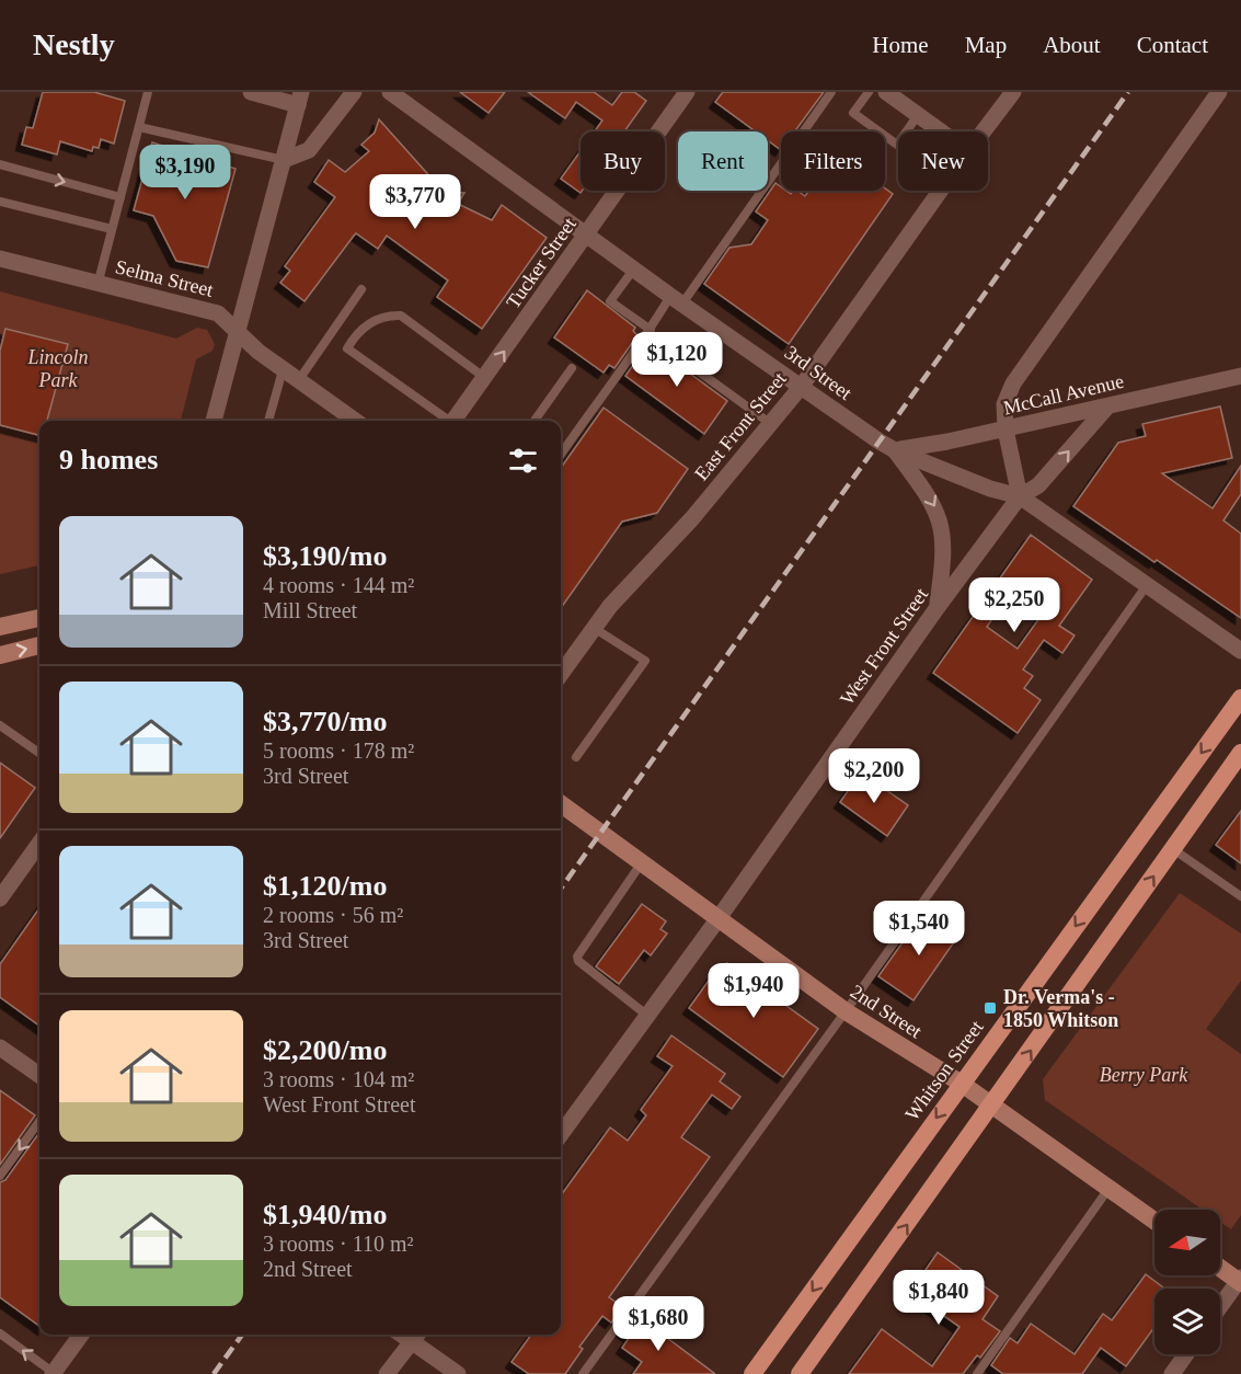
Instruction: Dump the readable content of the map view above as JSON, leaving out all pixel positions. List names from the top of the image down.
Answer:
{
  "streets": {
    "main road": ["2nd Street", "Whitson Street"],
    "street": [
      "Tucker Street",
      "Selma Street",
      "3rd Street",
      "McCall Avenue",
      "East Front Street",
      "West Front Street"
    ]
  },
  "crossings": [
    ["Tucker Street", "3rd Street"],
    ["3rd Street", "McCall Avenue"],
    ["3rd Street", "East Front Street"],
    ["3rd Street", "West Front Street"],
    ["McCall Avenue", "West Front Street"],
    ["West Front Street", "2nd Street"],
    ["2nd Street", "Whitson Street"]
  ],
  "one_way": ["Tucker Street"],
  "parks": ["Lincoln Park", "Berry Park"],
  "places": {
    "transit": ["Dr. Verma's - 1850 Whitson"]
  },
  "north": "left",
  "page": {
    "header": "Nestly",
    "nav": [
      "Home",
      "Map",
      "About",
      "Contact"
    ],
    "chip": [
      "Buy",
      "Rent",
      "Filters",
      "New"
    ],
    "price": [
      "$3,190",
      "$3,770",
      "$1,120",
      "$2,250",
      "$2,200",
      "$1,540",
      "$1,940",
      "$1,840",
      "$1,680"
    ],
    "heading": "9 homes",
    "list": [
      {
        "name": "$3,190/mo",
        "note": "4 rooms · 144 m² · Mill Street"
      },
      {
        "name": "$3,770/mo",
        "note": "5 rooms · 178 m² · 3rd Street"
      },
      {
        "name": "$1,120/mo",
        "note": "2 rooms · 56 m² · 3rd Street"
      },
      {
        "name": "$2,200/mo",
        "note": "3 rooms · 104 m² · West Front Street"
      },
      {
        "name": "$1,940/mo",
        "note": "3 rooms · 110 m² · 2nd Street"
      }
    ]
  }
}
